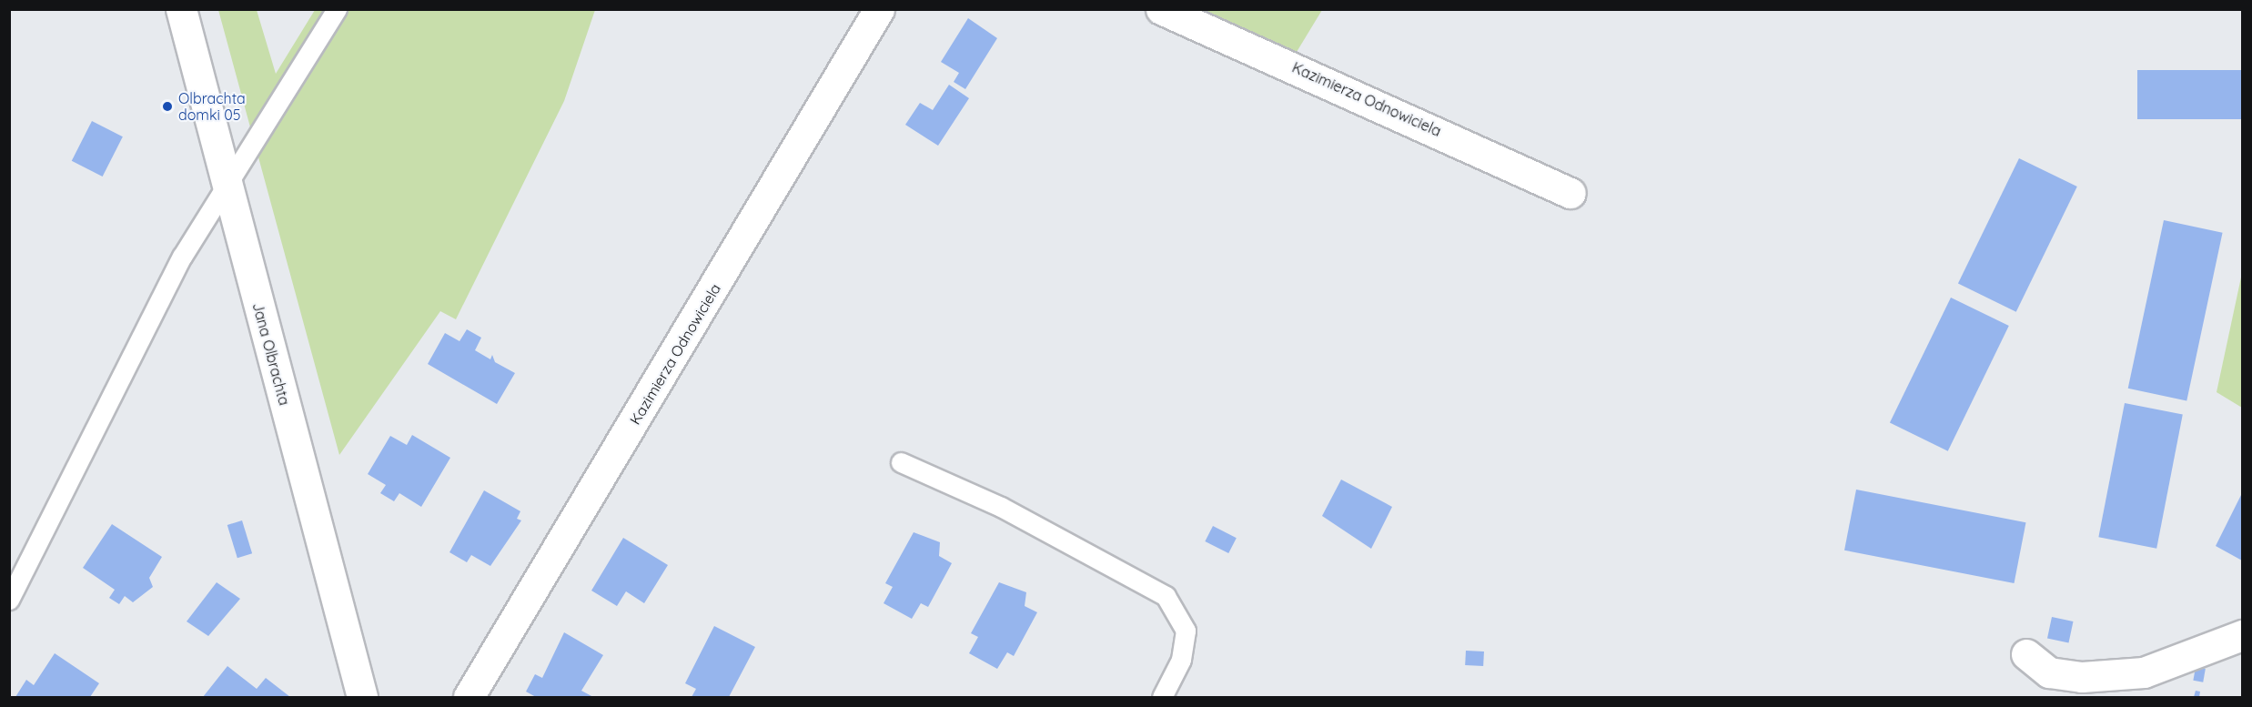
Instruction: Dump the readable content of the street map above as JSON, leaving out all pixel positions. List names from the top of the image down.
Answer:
{
  "streets": {
    "street": ["Kazimierza Odnowiciela", "Jana Olbrachta"]
  },
  "places": ["Olbrachta domki 05"]
}
